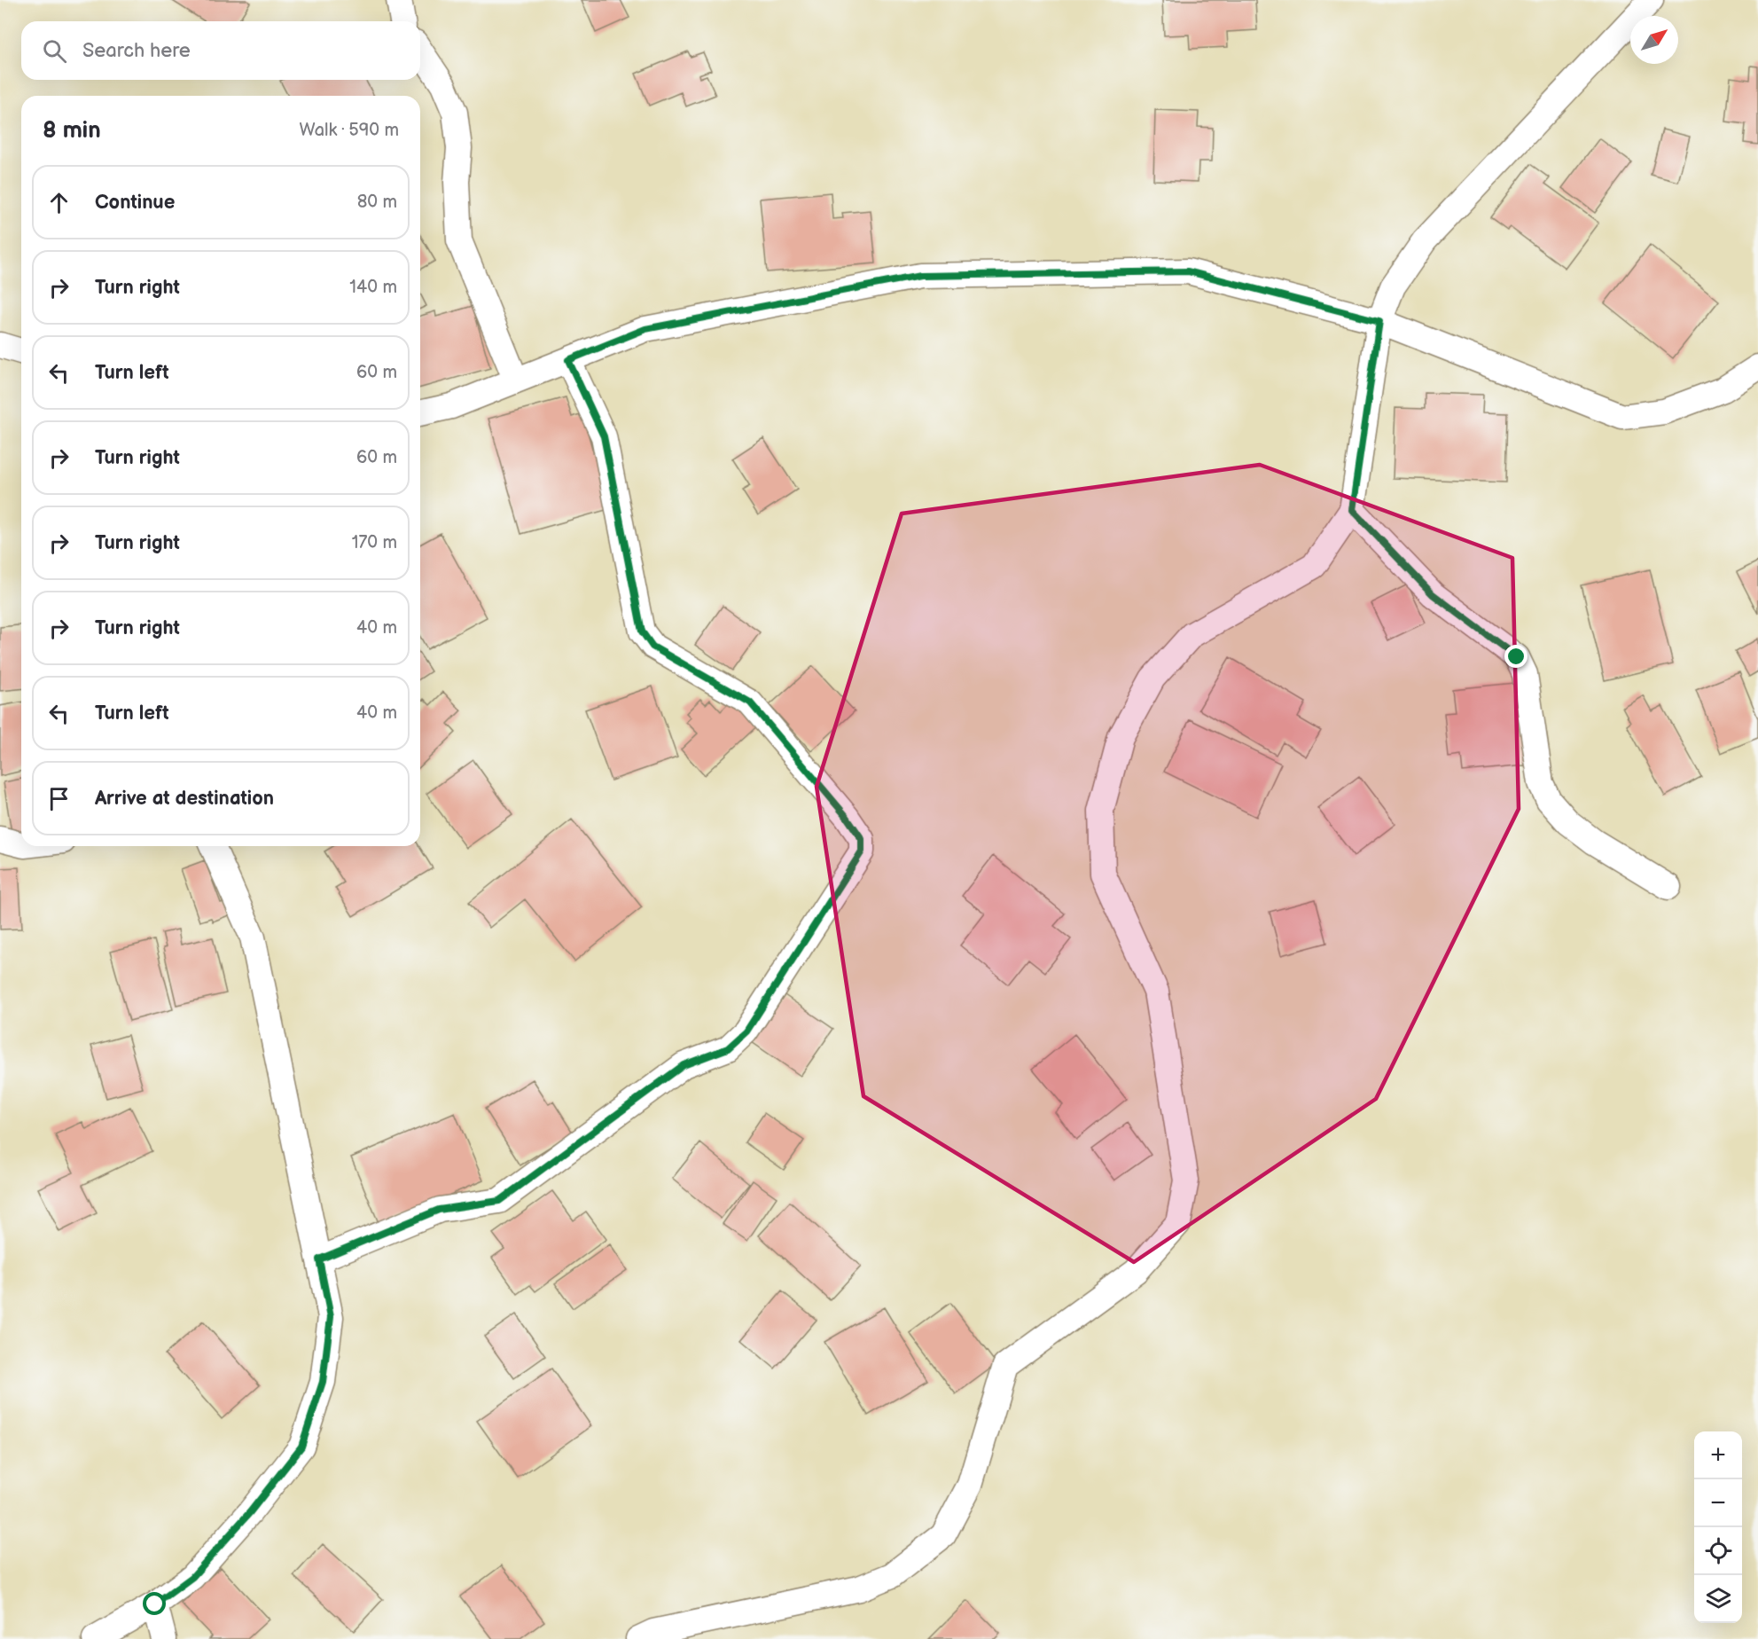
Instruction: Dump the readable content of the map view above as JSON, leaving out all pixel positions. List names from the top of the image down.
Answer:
{
  "north": "top right",
  "page": {
    "search": "Search here",
    "heading": ["8 min", "Walk · 590 m"],
    "list": [
      ["Continue", "80 m"],
      ["Turn right", "140 m"],
      ["Turn left", "60 m"],
      ["Turn right", "60 m"],
      ["Turn right", "170 m"],
      ["Turn right", "40 m"],
      ["Turn left", "40 m"],
      "Arrive at destination"
    ],
    "map_buttons": ["+", "−"]
  }
}
